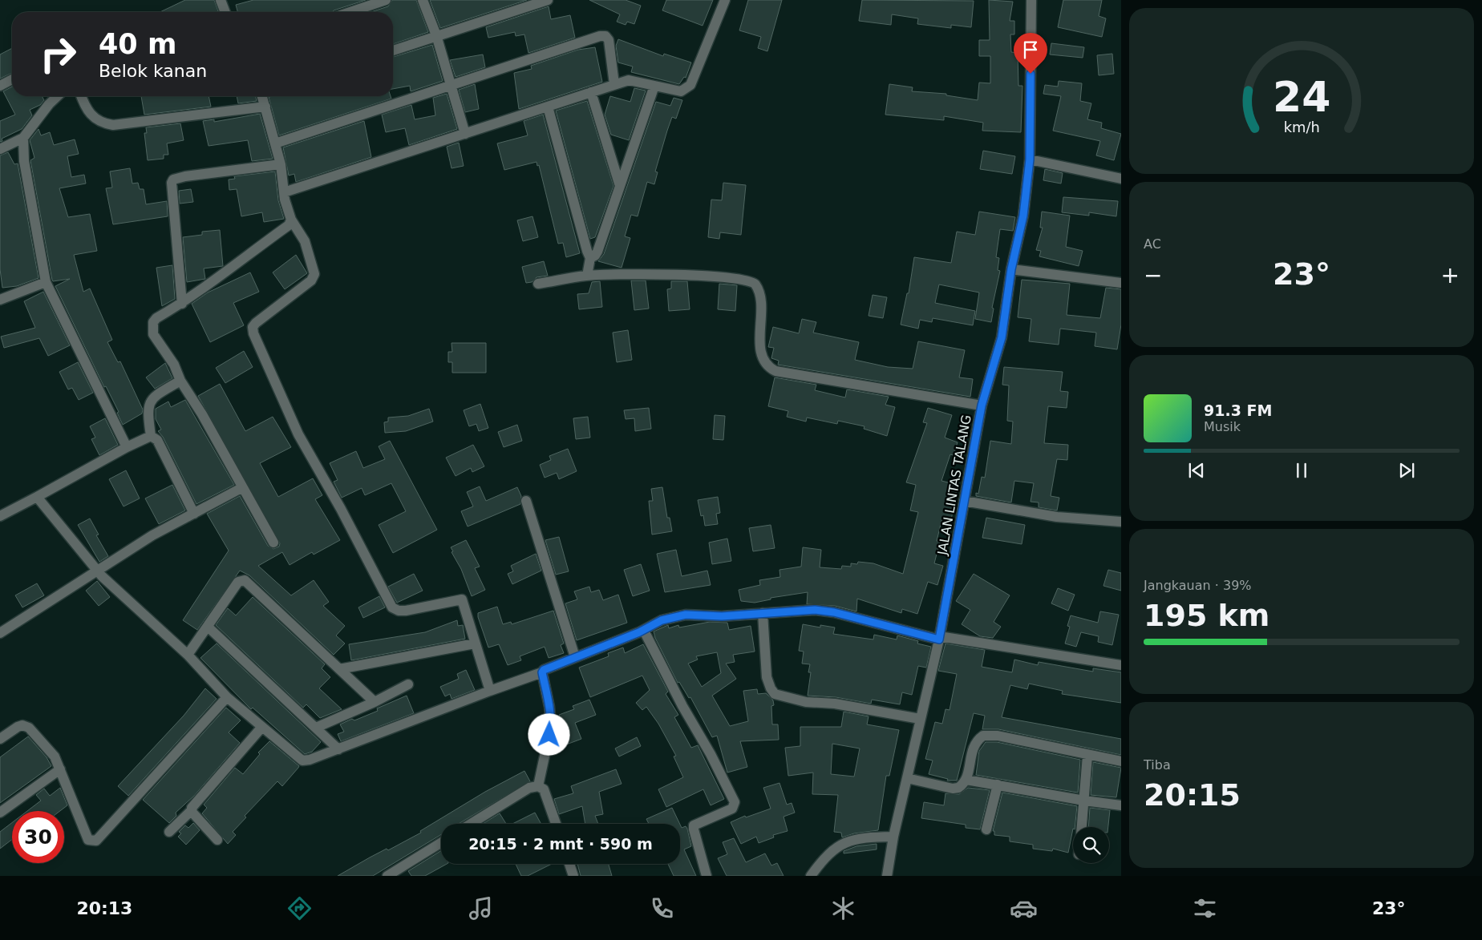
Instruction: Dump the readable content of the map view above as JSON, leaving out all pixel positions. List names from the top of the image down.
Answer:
{
  "streets": {
    "street": ["JALAN LINTAS TALANG"]
  },
  "page": {
    "turn": ["40 m", "Belok kanan"],
    "tile": [
      "AC",
      ["Jangkauan · 39%", "195 km"],
      ["Tiba", "20:15"]
    ],
    "heat": ["−", "23°", "+"],
    "song": ["91.3 FM", "Musik"],
    "limit": "30",
    "trip": "20:15 · 2 mnt · 590 m",
    "tabs": ["20:13", "23°"],
    "gauge": ["24", "km/h"]
  }
}
